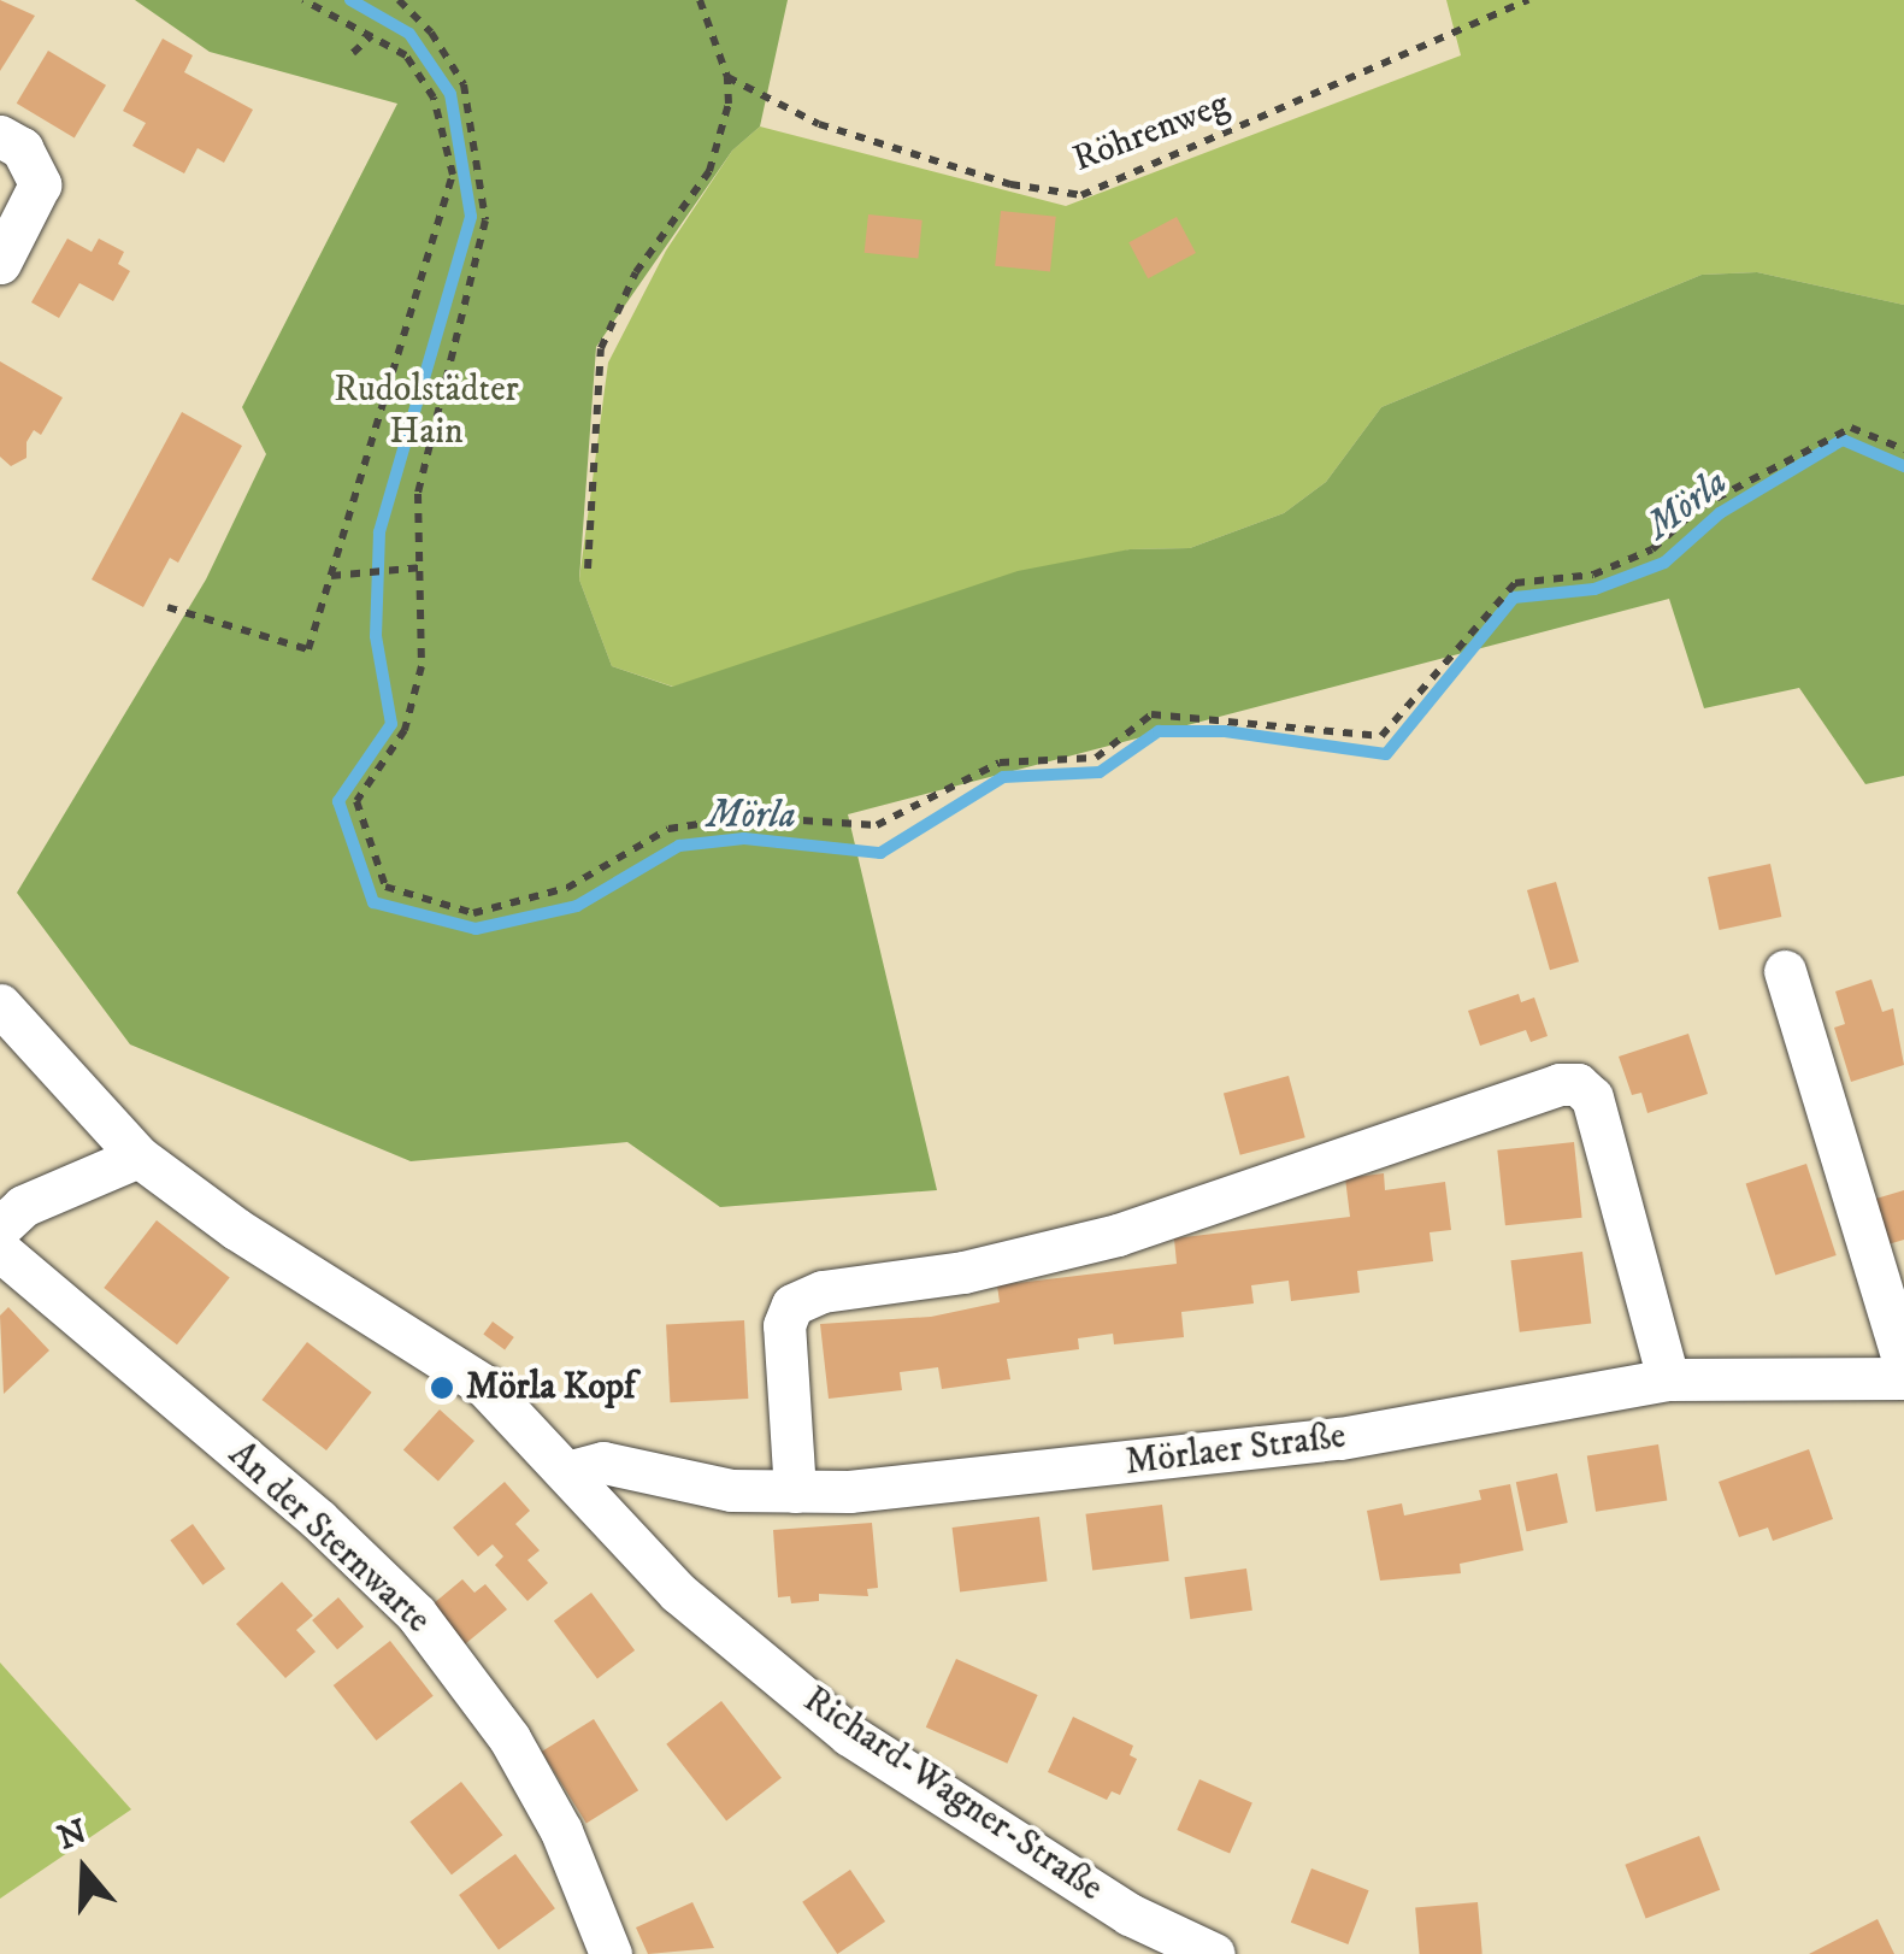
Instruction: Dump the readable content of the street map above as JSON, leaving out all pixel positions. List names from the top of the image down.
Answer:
{
  "streets": {
    "street": ["Mörlaer Straße", "An der Sternwarte", "Richard-Wagner-Straße"],
    "path": ["Röhrenweg"]
  },
  "crossings": [
    ["Mörlaer Straße", "Richard-Wagner-Straße"]
  ],
  "water": ["Mörla"],
  "parks": ["Rudolstädter Hain"],
  "places": ["Mörla Kopf"],
  "north": "top"
}
